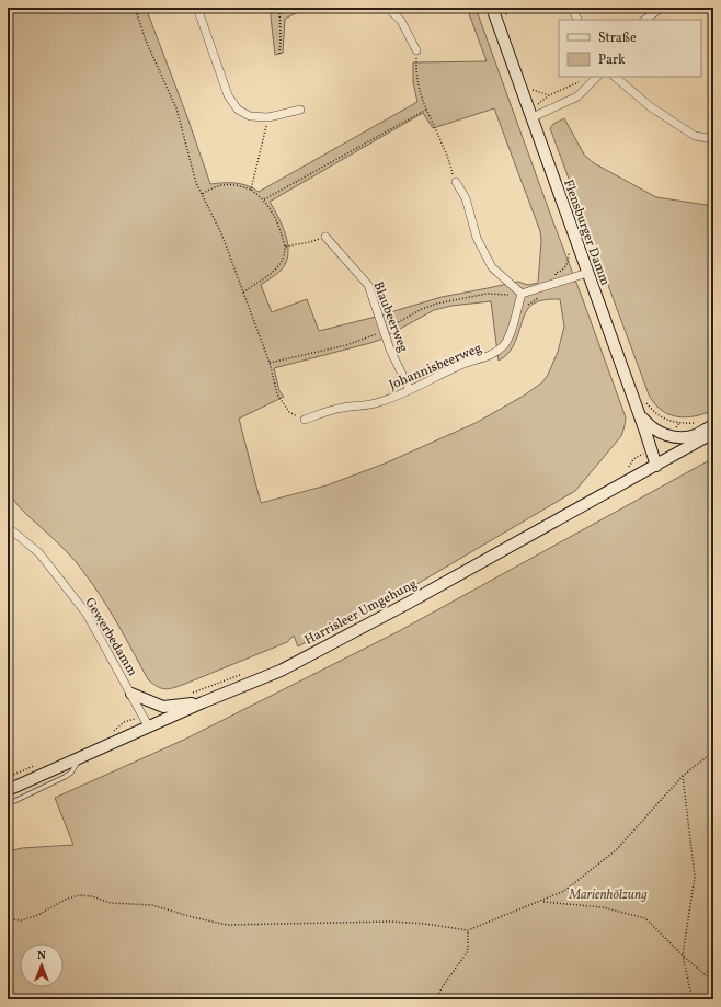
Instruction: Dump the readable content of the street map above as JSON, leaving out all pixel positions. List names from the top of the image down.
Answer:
{
  "streets": {
    "main road": ["Flensburger Damm", "Harrisleer Umgehung"],
    "street": ["Blaubeerweg", "Johannisbeerweg", "Gewerbedamm"]
  },
  "crossings": [
    ["Flensburger Damm", "Harrisleer Umgehung"],
    ["Blaubeerweg", "Johannisbeerweg"],
    ["Harrisleer Umgehung", "Gewerbedamm"]
  ],
  "parks": ["Marienhölzung"],
  "legend": ["Straße", "Park"],
  "north": "top"
}
